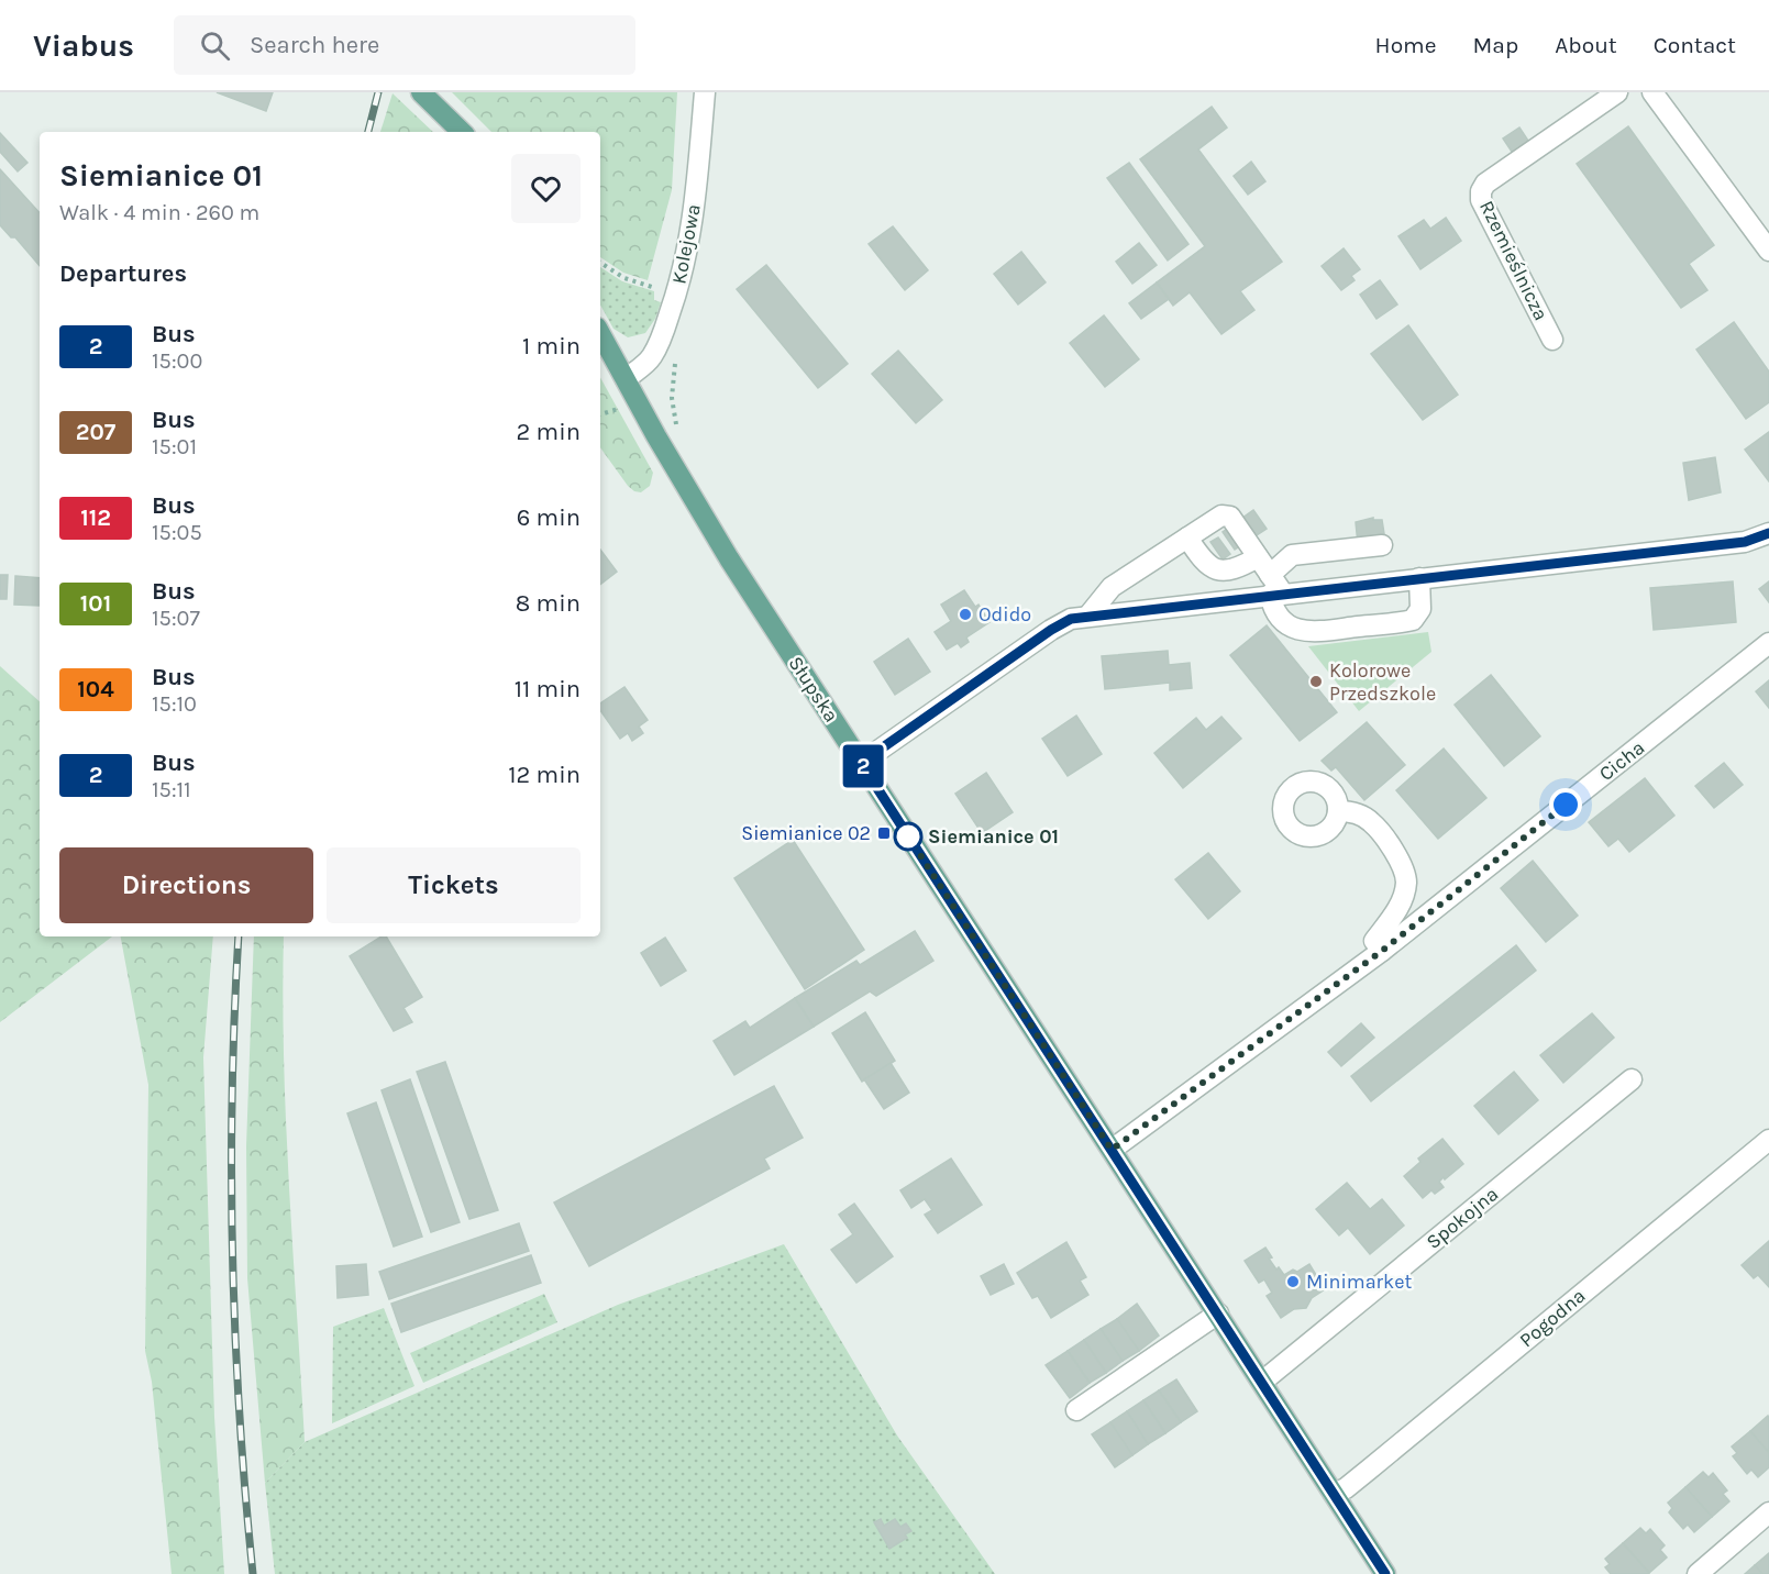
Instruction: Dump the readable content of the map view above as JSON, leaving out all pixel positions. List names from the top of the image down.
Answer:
{
  "streets": {
    "main road": ["Słupska"],
    "street": [
      "Kolejowa",
      "Rzemieślnicza",
      "Cicha",
      "Spokojna",
      "Pogodna"
    ]
  },
  "crossings": [
    ["Kolejowa", "Słupska"],
    ["Słupska", "Cicha"],
    ["Słupska", "Spokojna"],
    ["Słupska", "Pogodna"]
  ],
  "places": {
    "other": [
      "Odido",
      "Kolorowe Przedszkole",
      "Siemianice 01",
      "Minimarket"
    ],
    "transit": ["Siemianice 02"]
  },
  "lines": ["bus line 2"],
  "page": {
    "header": "Viabus",
    "search": "Search here",
    "nav": [
      "Home",
      "Map",
      "About",
      "Contact"
    ],
    "on_map": "2",
    "heading": [
      ["Siemianice 01", "Walk · 4 min · 260 m"],
      "Departures"
    ],
    "list": [
      {
        "mark": "2",
        "name": "Bus",
        "note": "15:00",
        "value": "1 min"
      },
      {
        "mark": "207",
        "name": "Bus",
        "note": "15:01",
        "value": "2 min"
      },
      {
        "mark": "112",
        "name": "Bus",
        "note": "15:05",
        "value": "6 min"
      },
      {
        "mark": "101",
        "name": "Bus",
        "note": "15:07",
        "value": "8 min"
      },
      {
        "mark": "104",
        "name": "Bus",
        "note": "15:10",
        "value": "11 min"
      },
      {
        "mark": "2",
        "name": "Bus",
        "note": "15:11",
        "value": "12 min"
      }
    ],
    "buttons": ["Directions", "Tickets"]
  }
}
